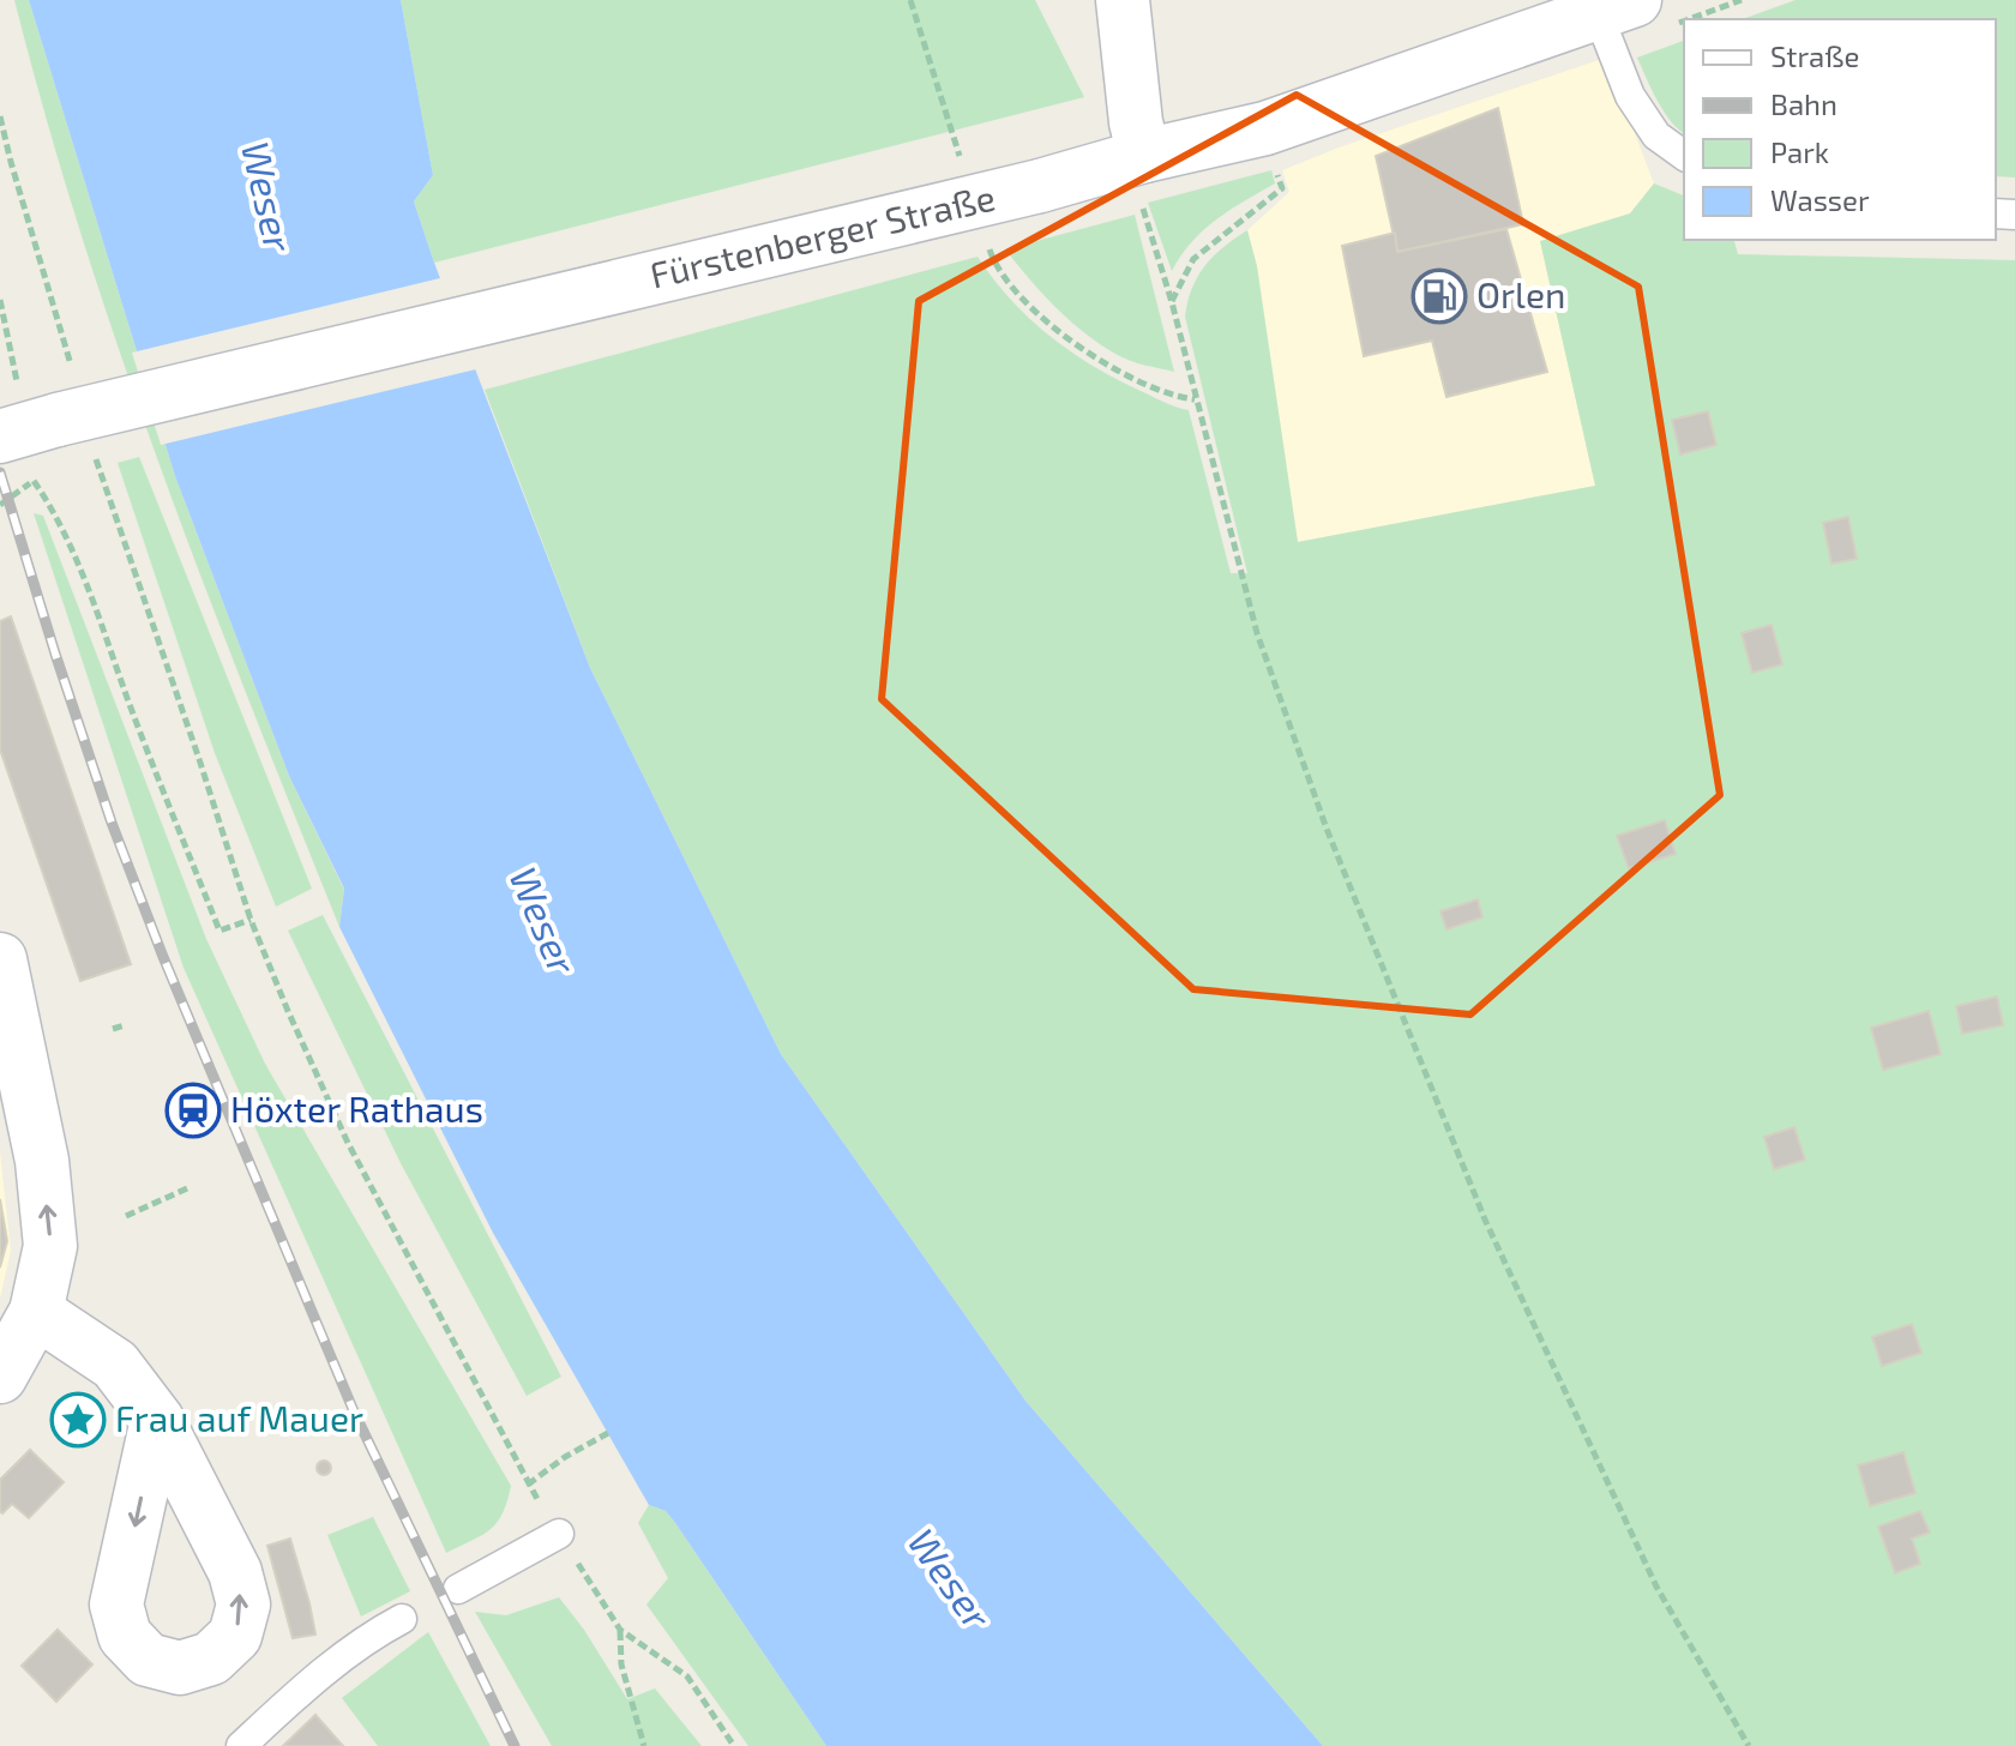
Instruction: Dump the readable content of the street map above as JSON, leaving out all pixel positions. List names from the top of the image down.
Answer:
{
  "streets": {
    "main road": ["Fürstenberger Straße"]
  },
  "water": ["Weser"],
  "places": {
    "fuel station": ["Orlen"],
    "station": ["Höxter Rathaus"],
    "place": ["Frau auf Mauer"]
  },
  "legend": [
    "Straße",
    "Bahn",
    "Park",
    "Wasser"
  ]
}
